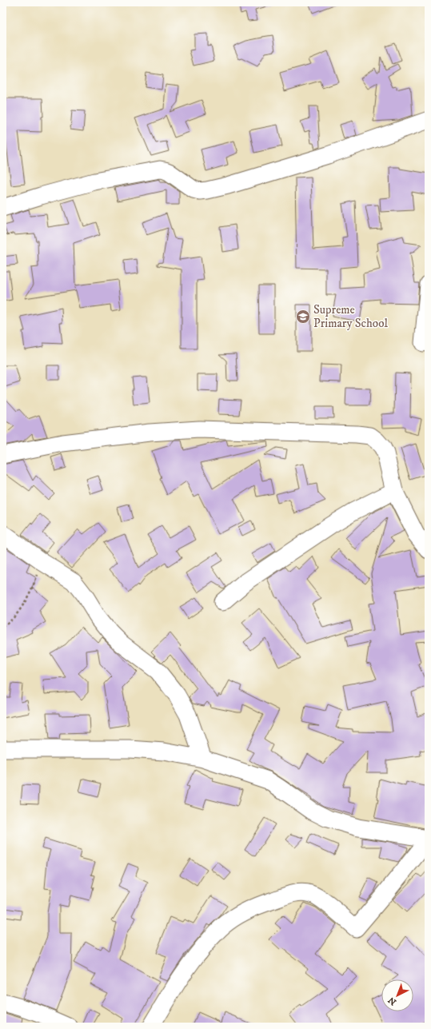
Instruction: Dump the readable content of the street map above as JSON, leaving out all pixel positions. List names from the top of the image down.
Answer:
{
  "places": {
    "school or university": ["Supreme Primary School"]
  },
  "north": "bottom left"
}
